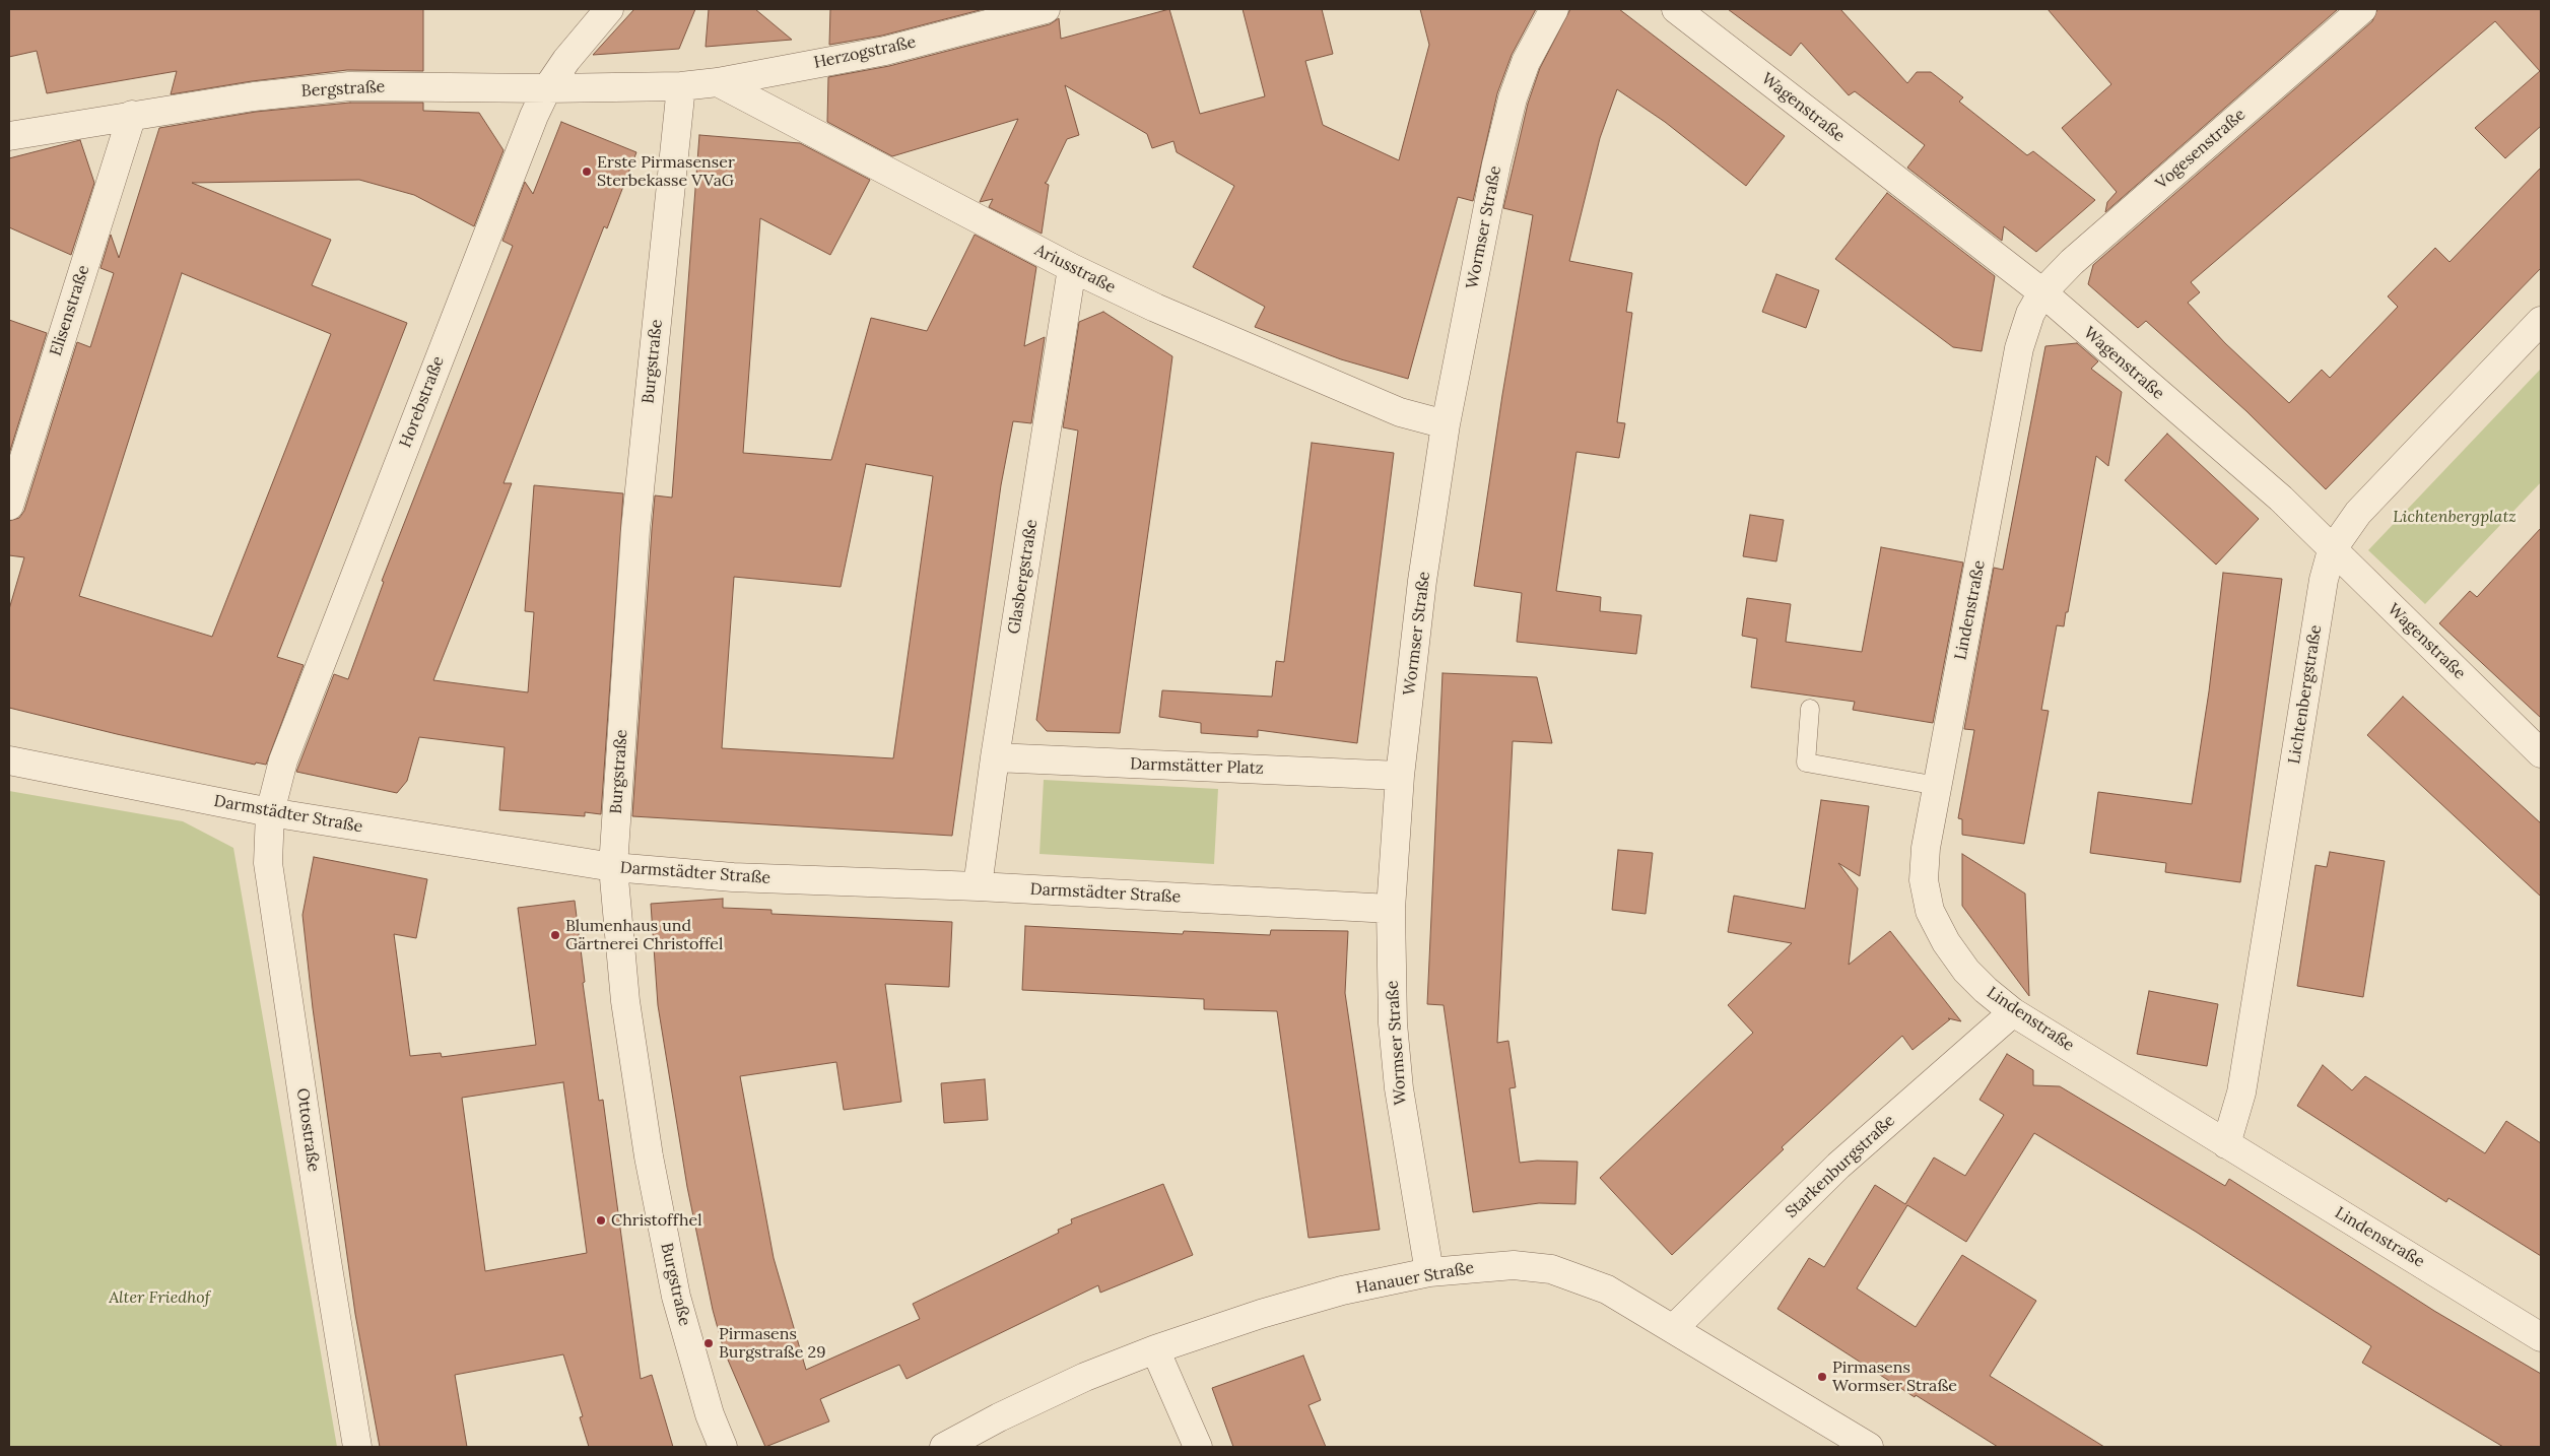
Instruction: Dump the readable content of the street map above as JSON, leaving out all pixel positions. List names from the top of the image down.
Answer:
{
  "streets": {
    "street": [
      "Herzogstraße",
      "Bergstraße",
      "Wagenstraße",
      "Vogesenstraße",
      "Wormser Straße",
      "Ariusstraße",
      "Elisenstraße",
      "Burgstraße",
      "Horebstraße",
      "Glasbergstraße",
      "Lindenstraße",
      "Lichtenbergstraße",
      "Darmstätter Platz",
      "Darmstädter Straße",
      "Ottostraße",
      "Starkenburgstraße",
      "Hanauer Straße"
    ]
  },
  "crossings": [
    ["Herzogstraße", "Bergstraße"],
    ["Herzogstraße", "Ariusstraße"],
    ["Herzogstraße", "Burgstraße"],
    ["Bergstraße", "Elisenstraße"],
    ["Bergstraße", "Burgstraße"],
    ["Bergstraße", "Horebstraße"],
    ["Wagenstraße", "Vogesenstraße"],
    ["Wagenstraße", "Lindenstraße"],
    ["Wagenstraße", "Lichtenbergstraße"],
    ["Vogesenstraße", "Lindenstraße"],
    ["Wormser Straße", "Ariusstraße"],
    ["Wormser Straße", "Darmstätter Platz"],
    ["Wormser Straße", "Darmstädter Straße"],
    ["Wormser Straße", "Hanauer Straße"],
    ["Ariusstraße", "Glasbergstraße"],
    ["Burgstraße", "Darmstädter Straße"],
    ["Horebstraße", "Darmstädter Straße"],
    ["Horebstraße", "Ottostraße"],
    ["Glasbergstraße", "Darmstätter Platz"],
    ["Glasbergstraße", "Darmstädter Straße"],
    ["Lindenstraße", "Lichtenbergstraße"],
    ["Lindenstraße", "Starkenburgstraße"],
    ["Darmstädter Straße", "Ottostraße"],
    ["Starkenburgstraße", "Hanauer Straße"]
  ],
  "parks": ["Lichtenbergplatz", "Alter Friedhof"],
  "places": [
    "Erste Pirmasenser Sterbekasse VVaG",
    "Blumenhaus und Gärtnerei Christoffel",
    "Christoffhel",
    "Pirmasens Burgstraße 29",
    "Pirmasens Wormser Straße"
  ]
}
